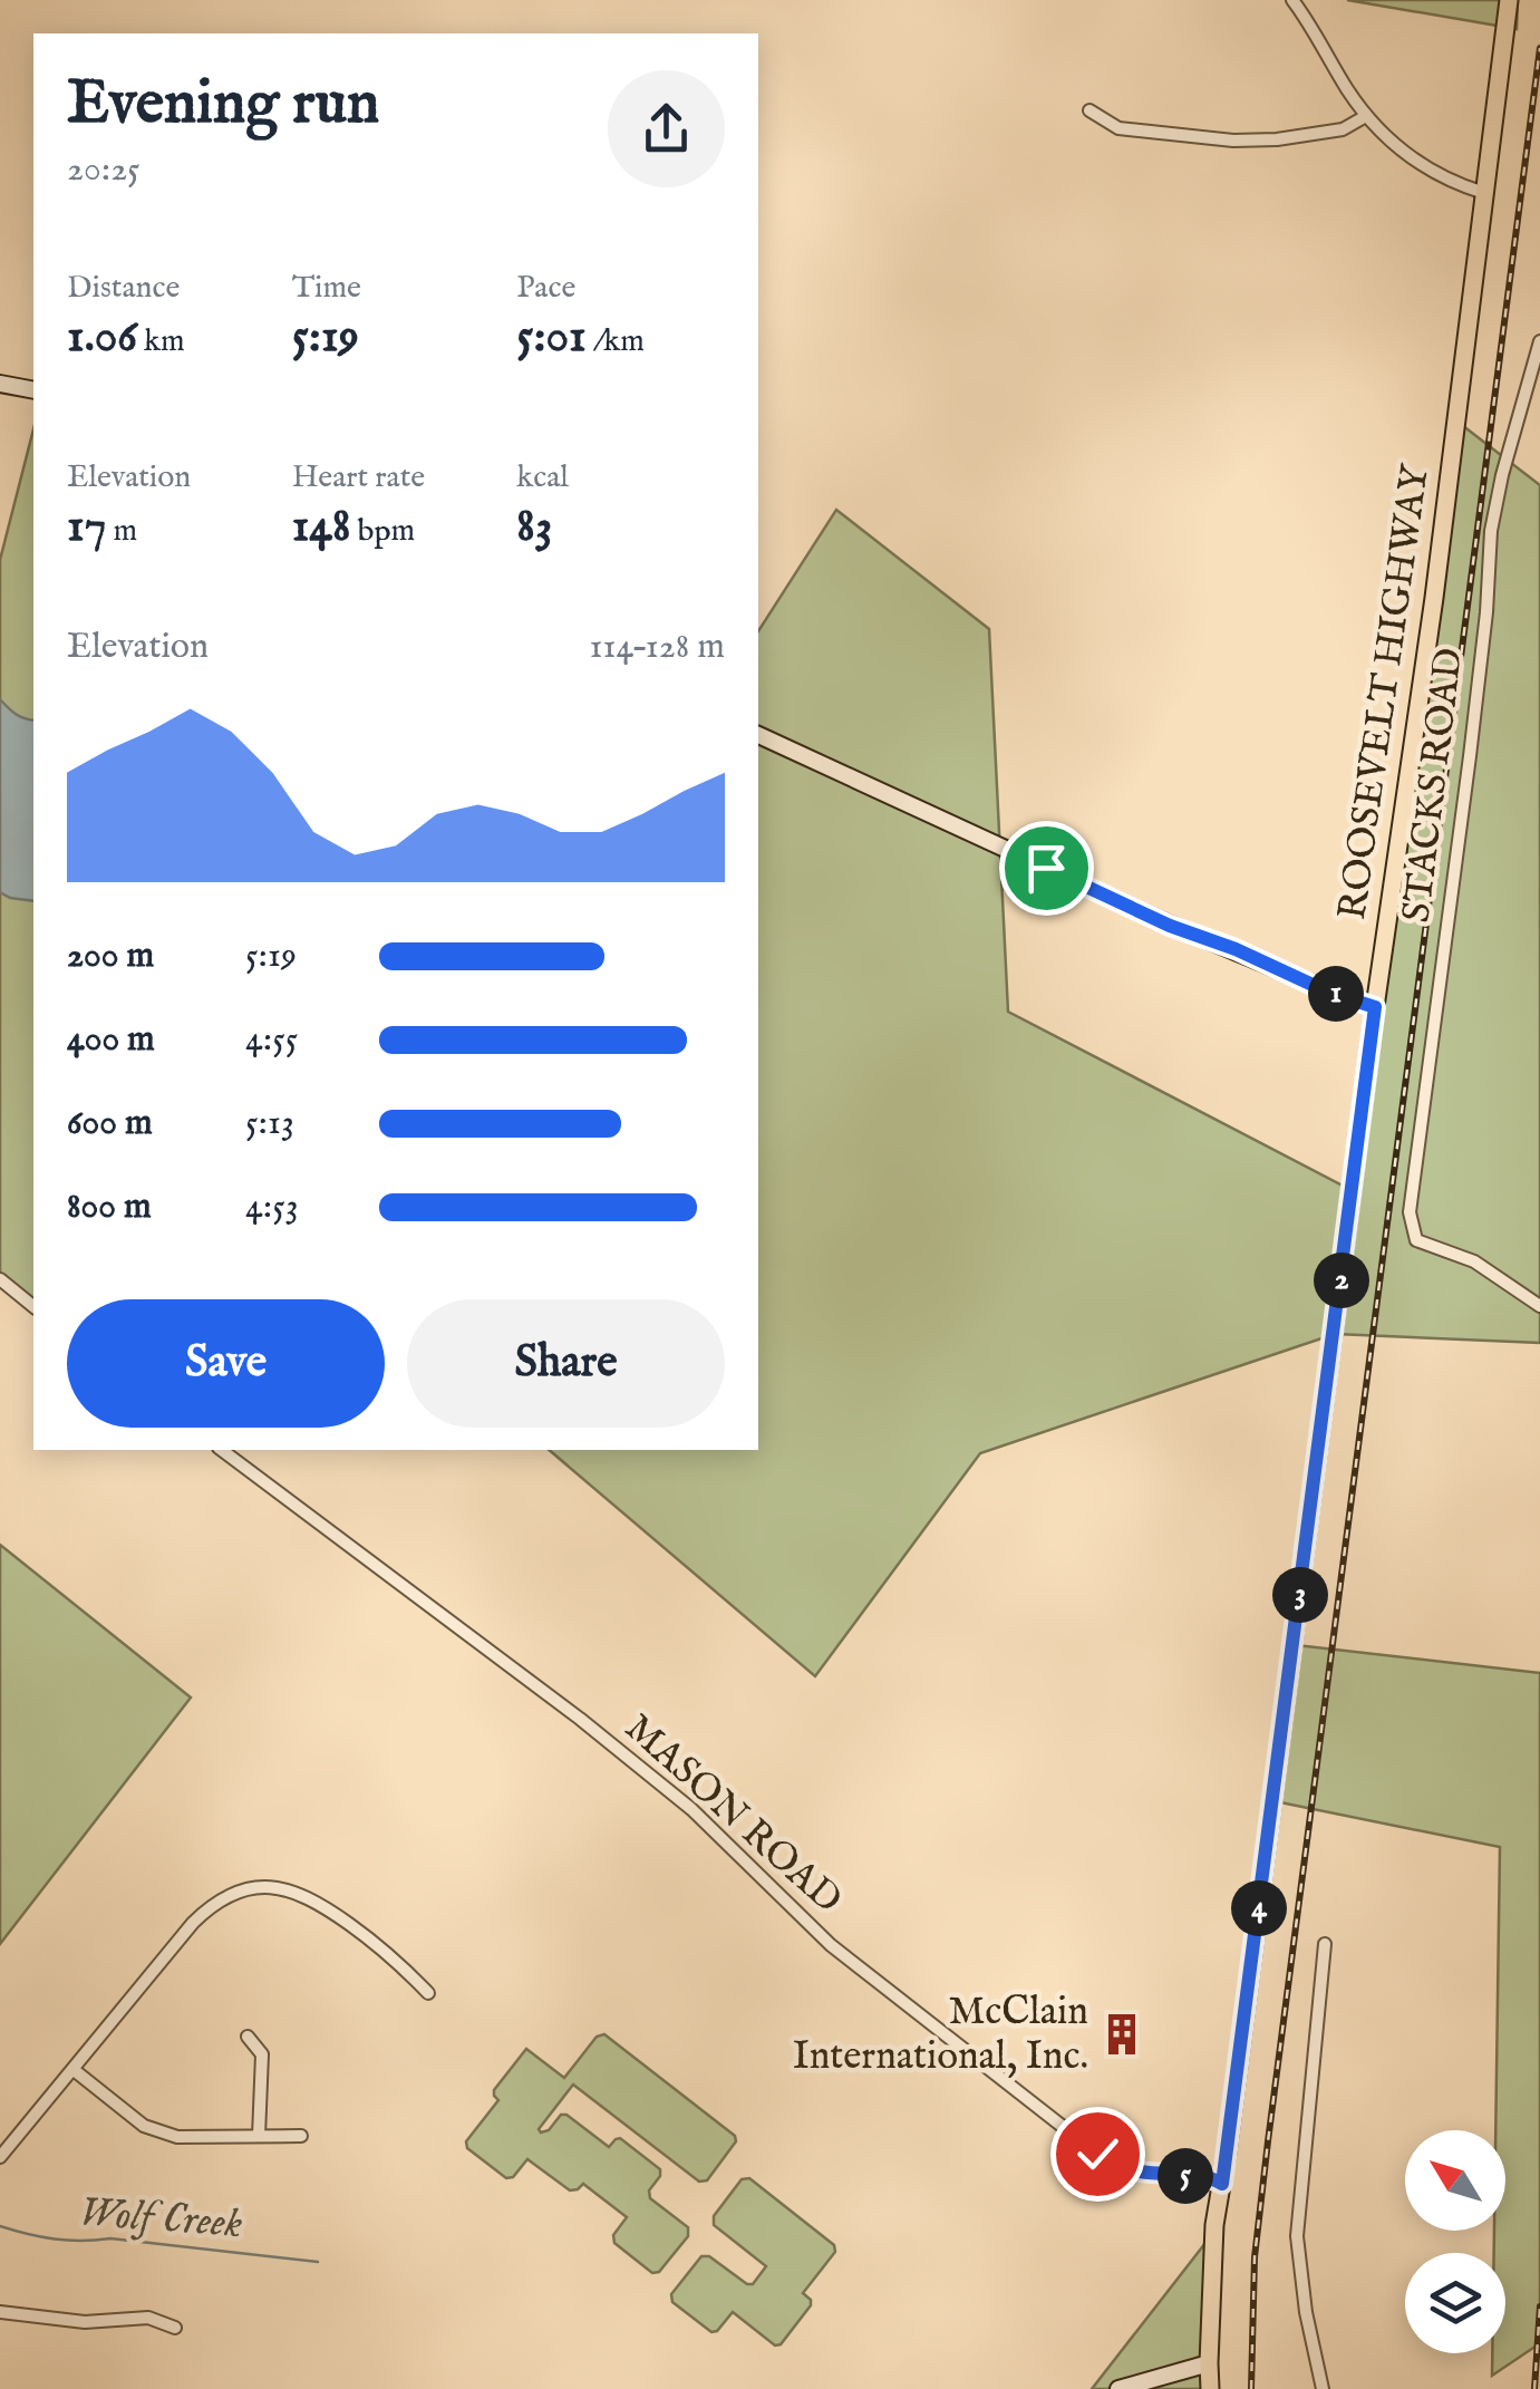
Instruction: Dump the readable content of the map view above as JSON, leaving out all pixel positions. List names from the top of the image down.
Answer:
{
  "streets": {
    "main road": ["ROOSEVELT HIGHWAY"],
    "street": ["STACKS ROAD", "MASON ROAD"]
  },
  "crossings": [
    ["ROOSEVELT HIGHWAY", "MASON ROAD"]
  ],
  "water": ["Wolf Creek"],
  "places": {
    "building": ["McClain International, Inc."]
  },
  "north": "top left",
  "page": {
    "heading": ["Evening run", "20:25"],
    "stats": [
      ["Distance", "1.06 km"],
      ["Time", "5:19"],
      ["Pace", "5:01 /km"],
      ["Elevation", "17 m"],
      ["Heart rate", "148 bpm"],
      ["kcal", "83"]
    ],
    "chart": ["Elevation", "114–128 m"],
    "list": [
      {
        "name": "200 m",
        "note": "5:19"
      },
      {
        "name": "400 m",
        "note": "4:55"
      },
      {
        "name": "600 m",
        "note": "5:13"
      },
      {
        "name": "800 m",
        "note": "4:53"
      }
    ],
    "pins": [
      "1",
      "2",
      "3",
      "4",
      "5"
    ],
    "buttons": ["Save", "Share"]
  }
}
